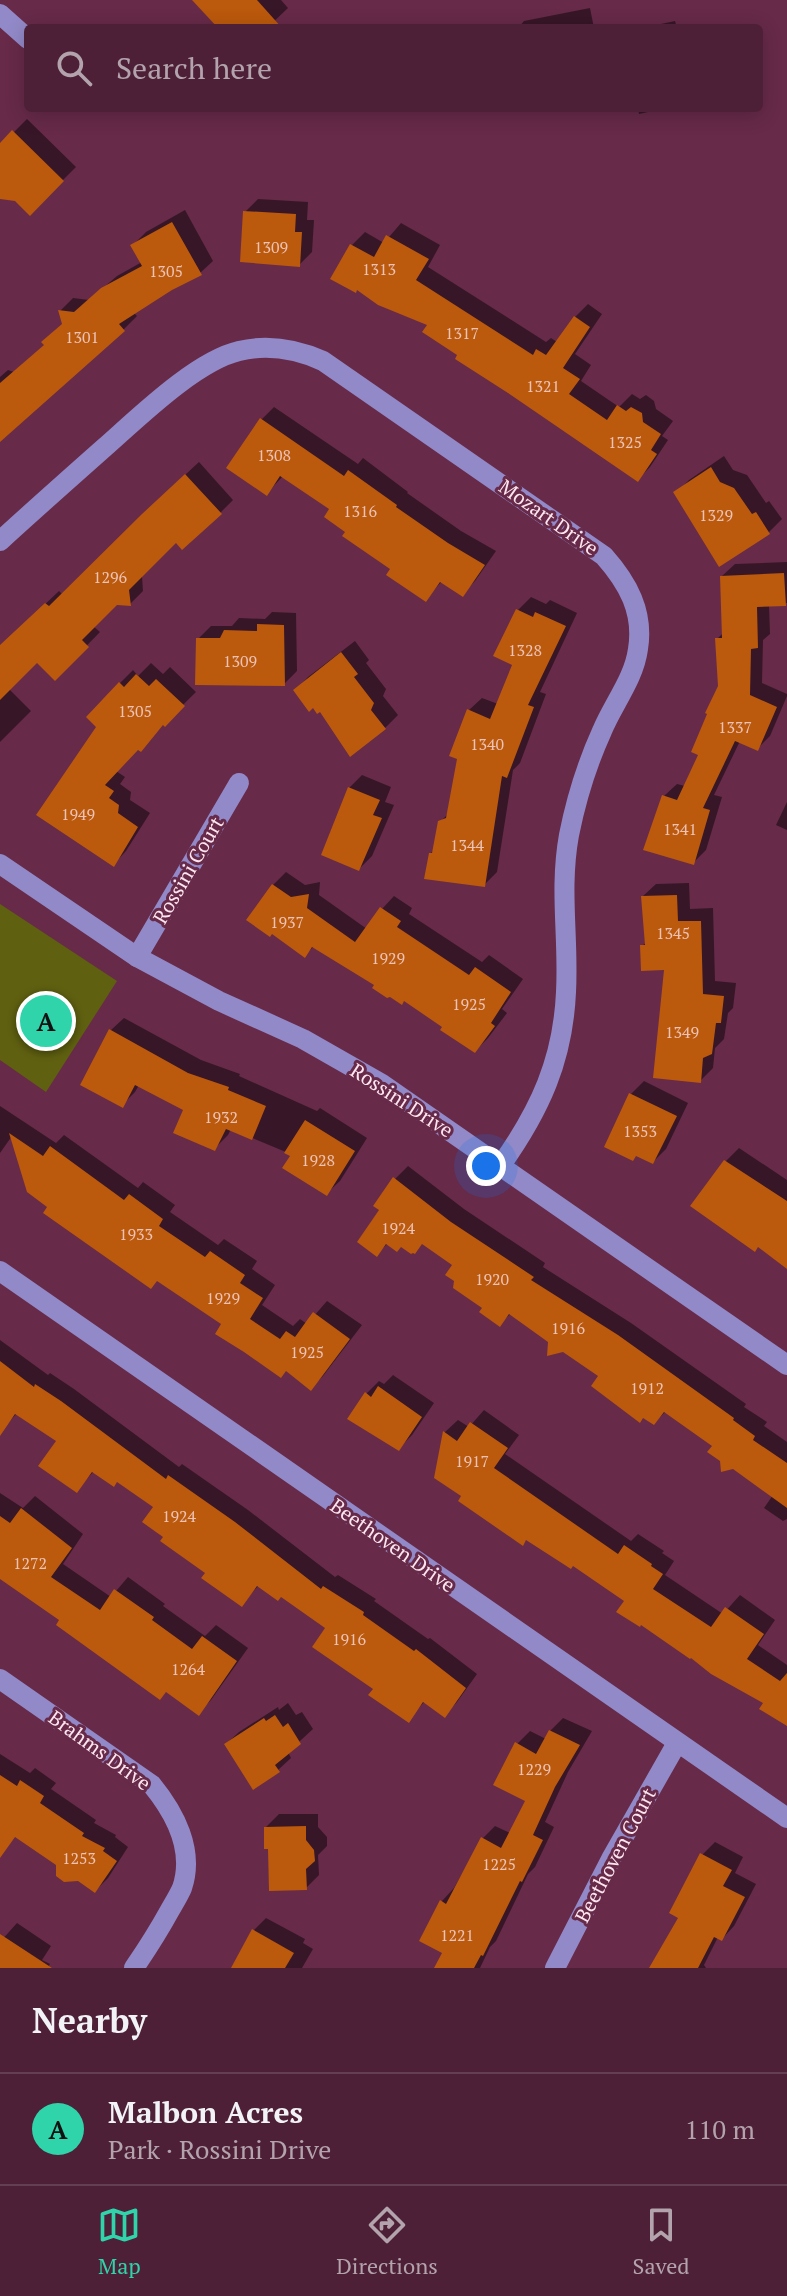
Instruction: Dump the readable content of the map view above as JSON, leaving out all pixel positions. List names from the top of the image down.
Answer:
{
  "streets": {
    "street": [
      "Mozart Drive",
      "Rossini Court",
      "Rossini Drive",
      "Beethoven Drive",
      "Brahms Drive",
      "Beethoven Court"
    ]
  },
  "crossings": [
    ["Mozart Drive", "Rossini Drive"],
    ["Rossini Court", "Rossini Drive"],
    ["Beethoven Drive", "Beethoven Court"]
  ],
  "house_numbers": [
    "1309",
    "1313",
    "1305",
    "1317",
    "1301",
    "1321",
    "1325",
    "1308",
    "1316",
    "1329",
    "1296",
    "1328",
    "1309",
    "1305",
    "1337",
    "1340",
    "1949",
    "1341",
    "1344",
    "1937",
    "1345",
    "1929",
    "1925",
    "1349",
    "1932",
    "1353",
    "1928",
    "1924",
    "1933",
    "1920",
    "1929",
    "1916",
    "1925",
    "1912",
    "1917",
    "1924",
    "1272",
    "1916",
    "1264",
    "1229",
    "1253",
    "1225",
    "1221"
  ],
  "page": {
    "search": "Search here",
    "pins": "A",
    "heading": "Nearby",
    "list": [
      {
        "mark": "A",
        "name": "Malbon Acres",
        "note": "Park · Rossini Drive",
        "value": "110 m"
      }
    ],
    "nav": ["Map", "Directions", "Saved"]
  }
}
